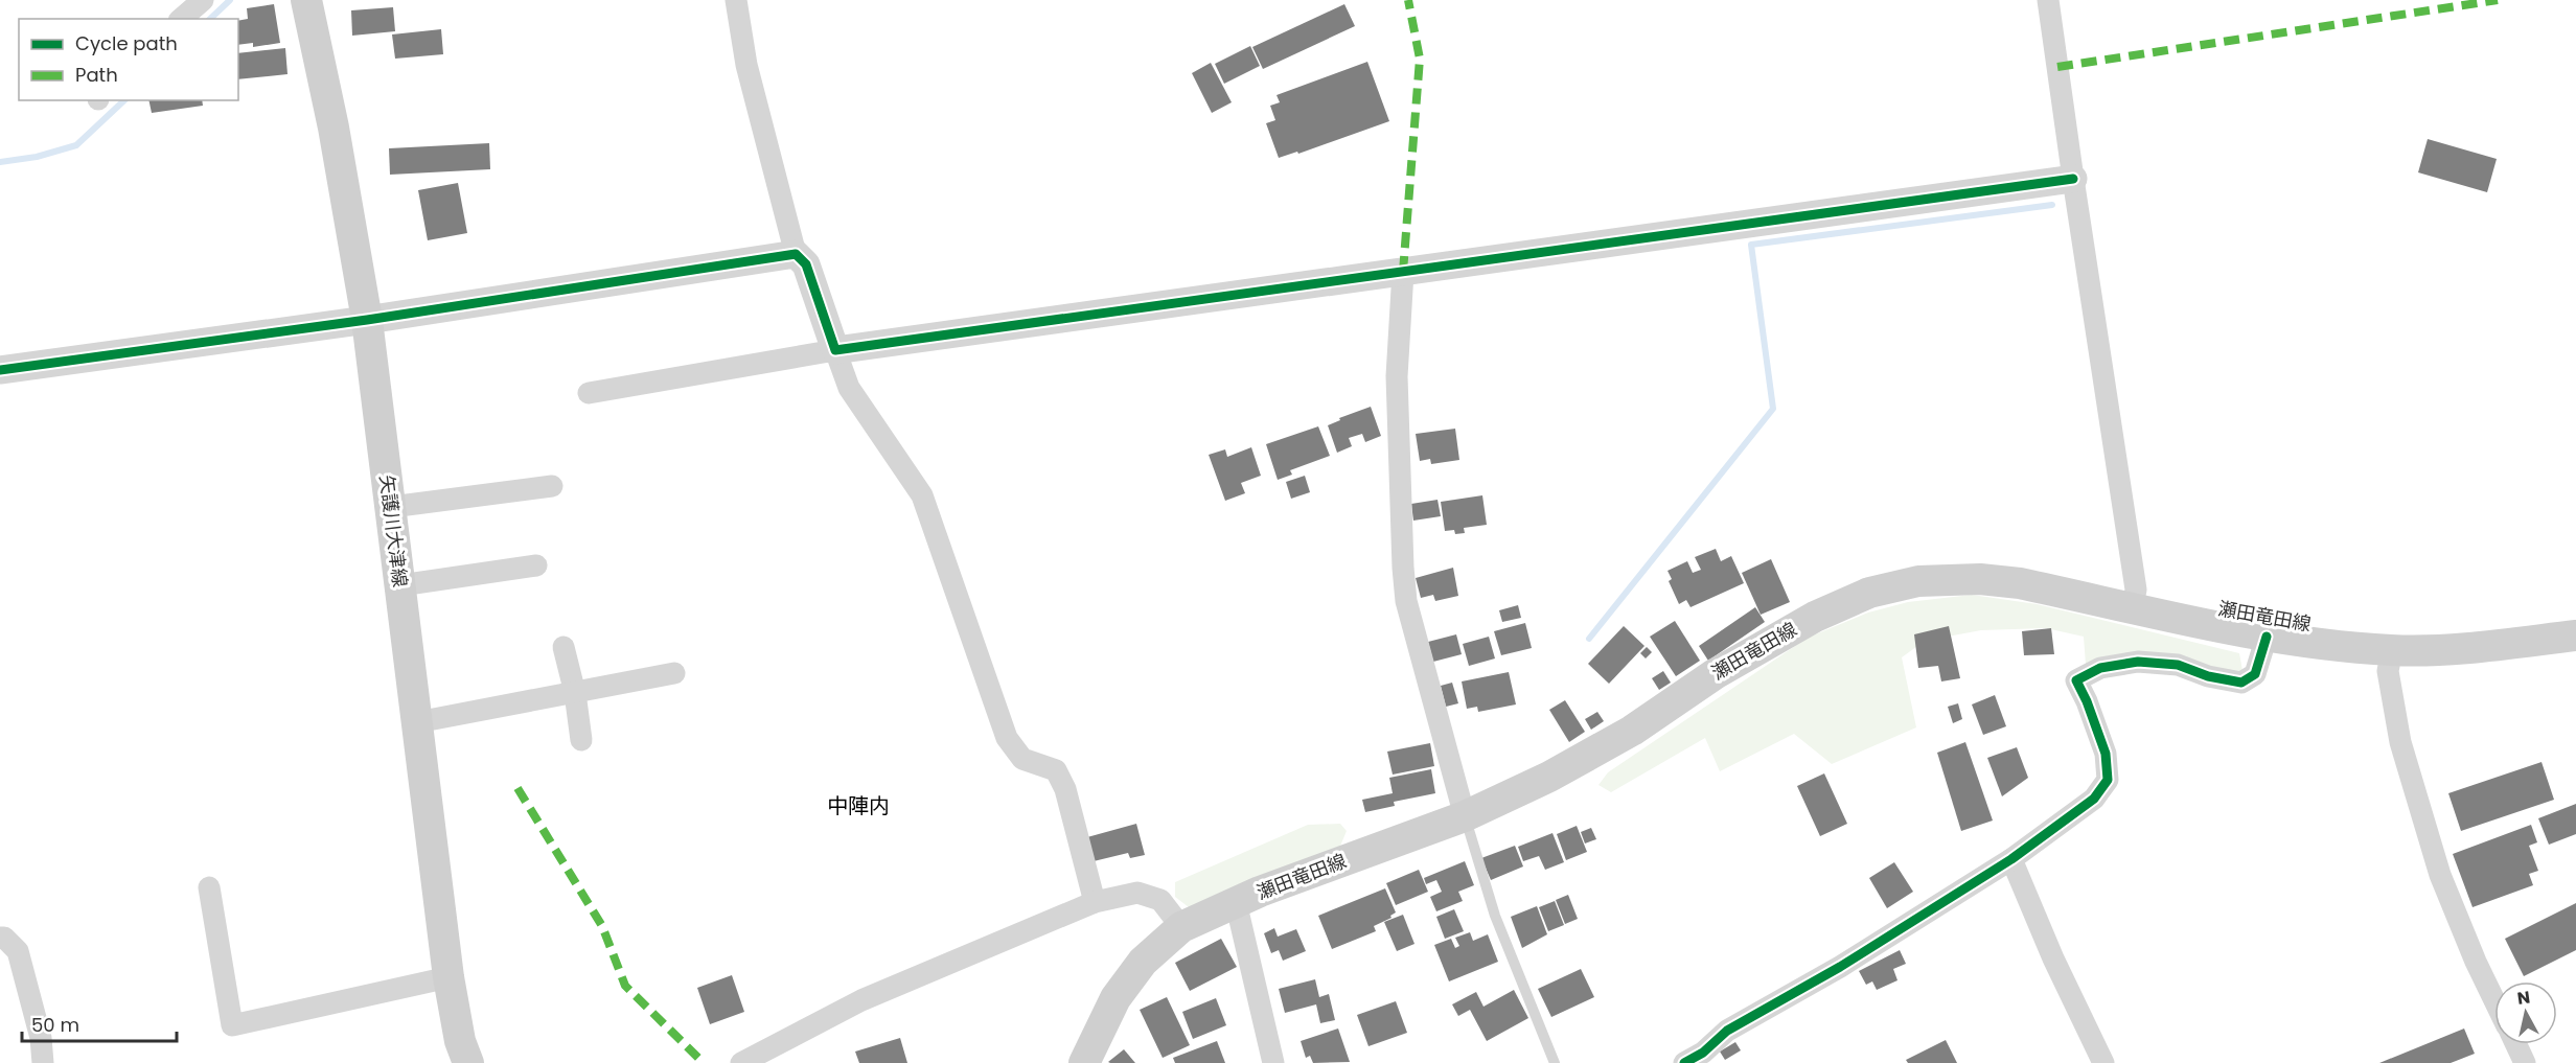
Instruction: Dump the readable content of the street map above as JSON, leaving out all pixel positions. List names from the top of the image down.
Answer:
{
  "streets": {
    "main road": ["矢護川大津線", "瀬田竜田線"]
  },
  "districts": ["中陣内"],
  "legend": ["Cycle path", "Path"],
  "scale_bar": "50 m",
  "north": "top"
}
